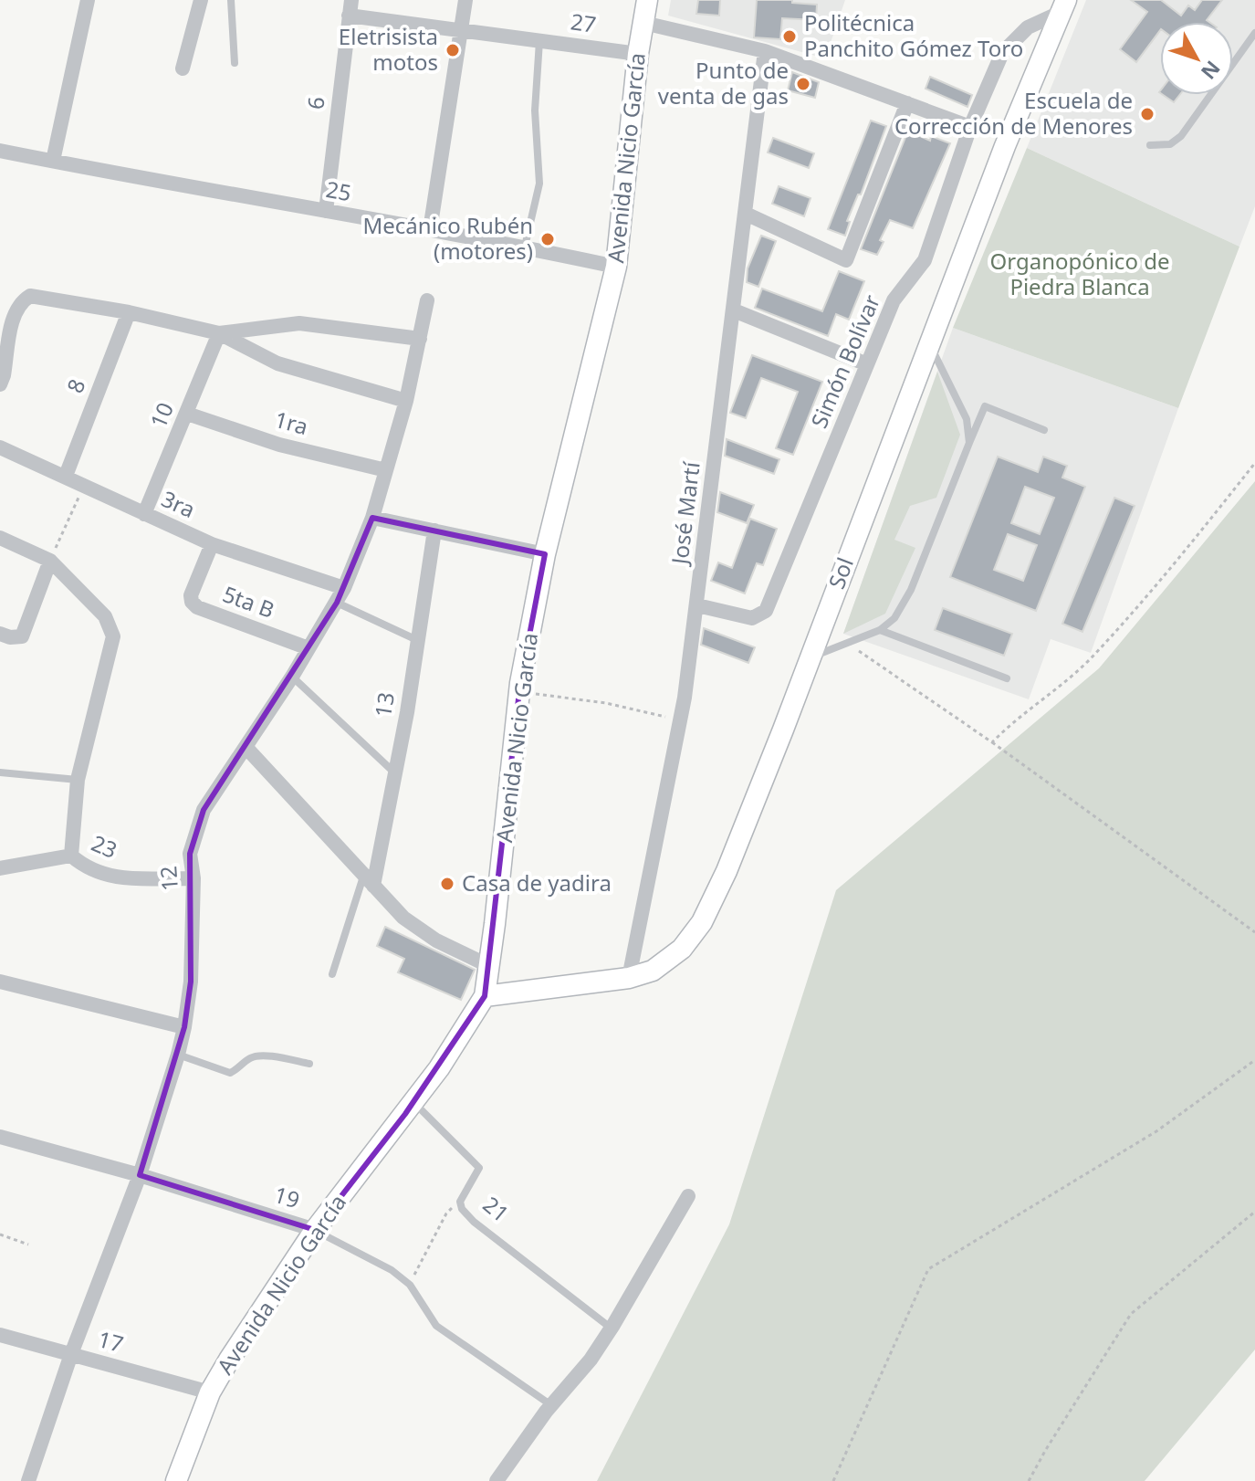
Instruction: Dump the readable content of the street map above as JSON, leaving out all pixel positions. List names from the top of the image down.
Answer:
{
  "streets": {
    "street": [
      "27",
      "6",
      "Avenida Nicio García",
      "25",
      "Simón Bolívar",
      "8",
      "10",
      "1ra",
      "3ra",
      "José Martí",
      "Sol",
      "5ta B",
      "13",
      "23",
      "12",
      "19",
      "17"
    ],
    "lane": ["21"]
  },
  "crossings": [
    ["27", "6"],
    ["27", "Avenida Nicio García"],
    ["6", "25"],
    ["Avenida Nicio García", "25"],
    ["Avenida Nicio García", "Sol"],
    ["Avenida Nicio García", "19"],
    ["Avenida Nicio García", "21"],
    ["Avenida Nicio García", "17"],
    ["Simón Bolívar", "José Martí"],
    ["Simón Bolívar", "Sol"],
    ["8", "3ra"],
    ["10", "1ra"],
    ["10", "3ra"],
    ["1ra", "12"],
    ["3ra", "5ta B"],
    ["3ra", "12"],
    ["José Martí", "Sol"],
    ["5ta B", "12"],
    ["23", "12"],
    ["12", "19"],
    ["12", "17"]
  ],
  "parks": ["Organopónico de Piedra Blanca"],
  "places": [
    "Politécnica Panchito Gómez Toro",
    "Eletrisista motos",
    "Punto de venta de gas",
    "Escuela de Corrección de Menores",
    "Mecánico Rubén (motores)",
    "Casa de yadira"
  ],
  "north": "bottom right"
}
